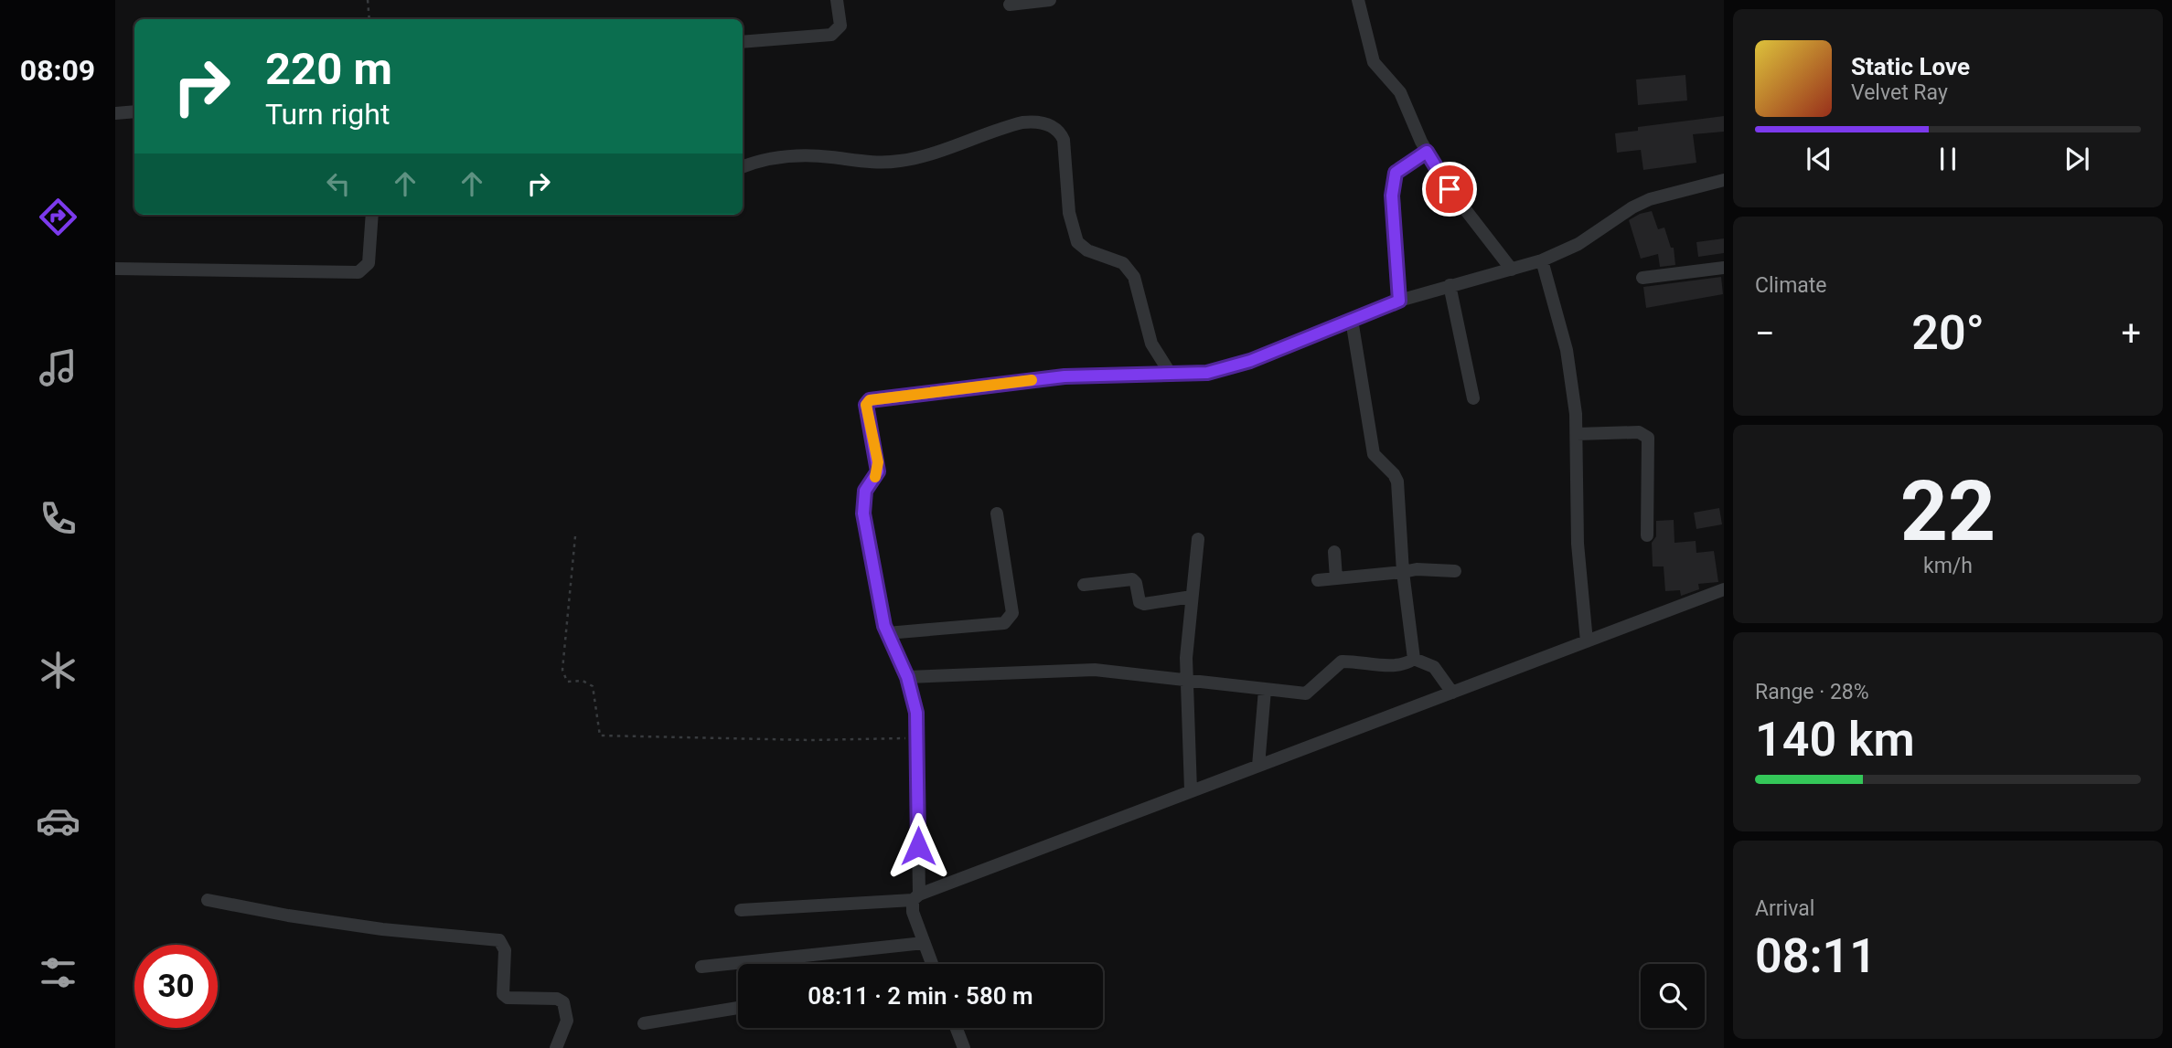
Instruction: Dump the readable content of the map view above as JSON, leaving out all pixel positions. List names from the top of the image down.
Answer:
{
  "page": {
    "tabs": "08:09",
    "turn": ["220 m", "Turn right"],
    "song": ["Static Love", "Velvet Ray"],
    "tile": [
      "Climate",
      ["22", "km/h"],
      ["Range · 28%", "140 km"],
      ["Arrival", "08:11"]
    ],
    "heat": ["−", "20°", "+"],
    "limit": "30",
    "trip": "08:11 · 2 min · 580 m"
  }
}
